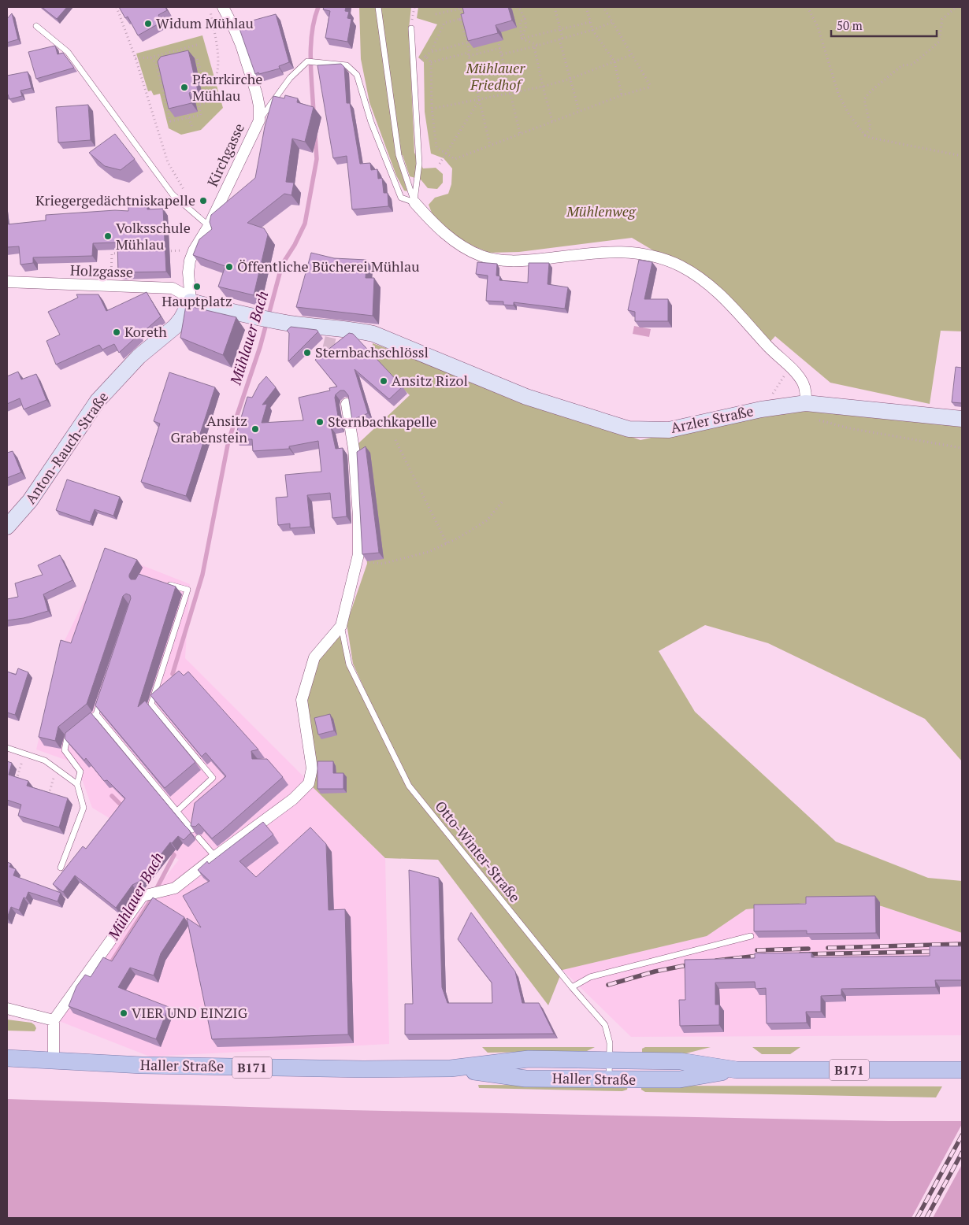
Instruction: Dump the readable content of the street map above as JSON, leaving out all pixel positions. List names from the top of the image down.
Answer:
{
  "streets": {
    "main road": [
      "Arzler Straße",
      "Anton-Rauch-Straße",
      "Haller Straße",
      "B171"
    ],
    "street": ["Kirchgasse", "Holzgasse"],
    "lane": ["Otto-Winter-Straße"]
  },
  "crossings": [
    ["Holzgasse", "Arzler Straße"],
    ["Holzgasse", "Anton-Rauch-Straße"],
    ["Arzler Straße", "Anton-Rauch-Straße"],
    ["Otto-Winter-Straße", "Haller Straße"]
  ],
  "water": ["Mühlauer Bach"],
  "parks": ["Mühlauer Friedhof", "Mühlenweg"],
  "places": [
    "Widum Mühlau",
    "Pfarrkirche Mühlau",
    "Kriegergedächtniskapelle",
    "Volksschule Mühlau",
    "Öffentliche Bücherei Mühlau",
    "Hauptplatz",
    "Koreth",
    "Sternbachschlössl",
    "Ansitz Rizol",
    "Sternbachkapelle",
    "Ansitz Grabenstein",
    "VIER UND EINZIG"
  ],
  "scale_bar": "50 m"
}
